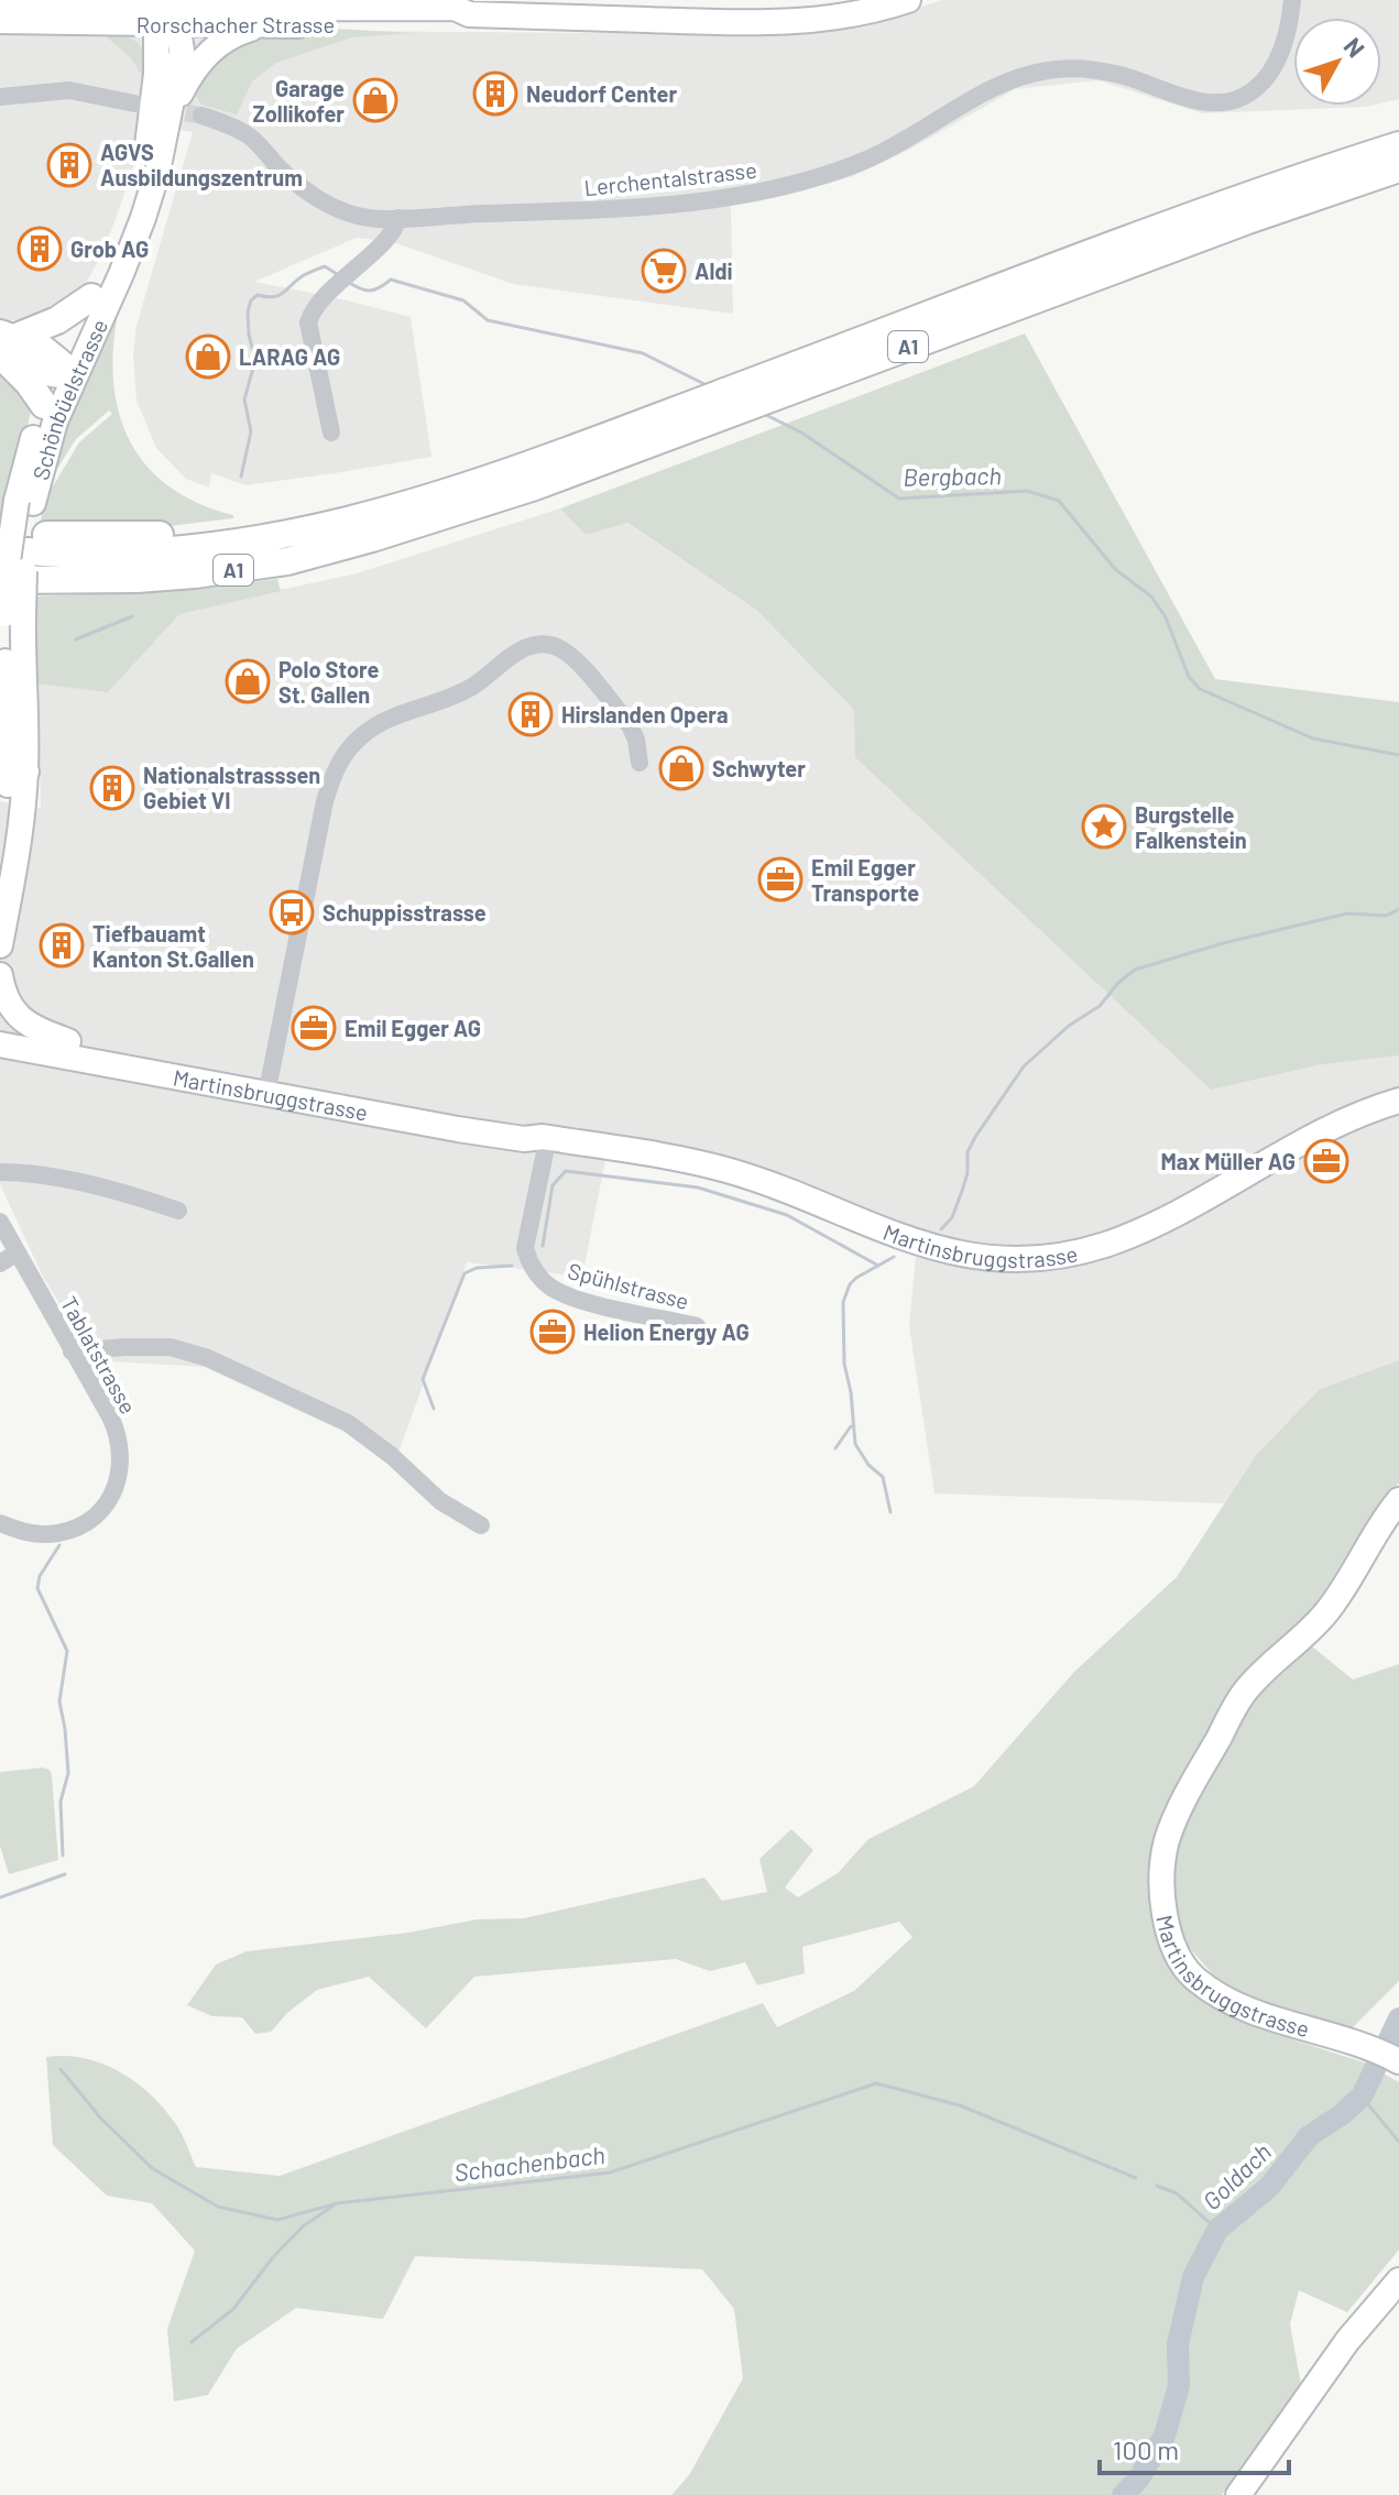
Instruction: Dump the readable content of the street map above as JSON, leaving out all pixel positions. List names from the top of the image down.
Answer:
{
  "streets": {
    "highway": ["A1"],
    "main road": ["Rorschacher Strasse", "Schönbüelstrasse", "Martinsbruggstrasse"],
    "street": ["Lerchentalstrasse", "Spühlstrasse", "Tablatstrasse"]
  },
  "crossings": [
    ["Rorschacher Strasse", "Schönbüelstrasse"],
    ["Martinsbruggstrasse", "Spühlstrasse"]
  ],
  "water": ["Bergbach", "Schachenbach", "Goldach"],
  "places": {
    "building": [
      "Neudorf Center",
      "AGVS Ausbildungszentrum",
      "Grob AG",
      "Hirslanden Opera",
      "Nationalstrasssen Gebiet VI",
      "Tiefbauamt Kanton St.Gallen"
    ],
    "shop": [
      "Garage Zollikofer",
      "LARAG AG",
      "Polo Store St. Gallen",
      "Schwyter"
    ],
    "supermarket": ["Aldi"],
    "place": ["Burgstelle Falkenstein"],
    "office": [
      "Emil Egger Transporte",
      "Emil Egger AG",
      "Max Müller AG",
      "Helion Energy AG"
    ],
    "bus stop": ["Schuppisstrasse"]
  },
  "scale_bar": "100 m",
  "north": "top right"
}
